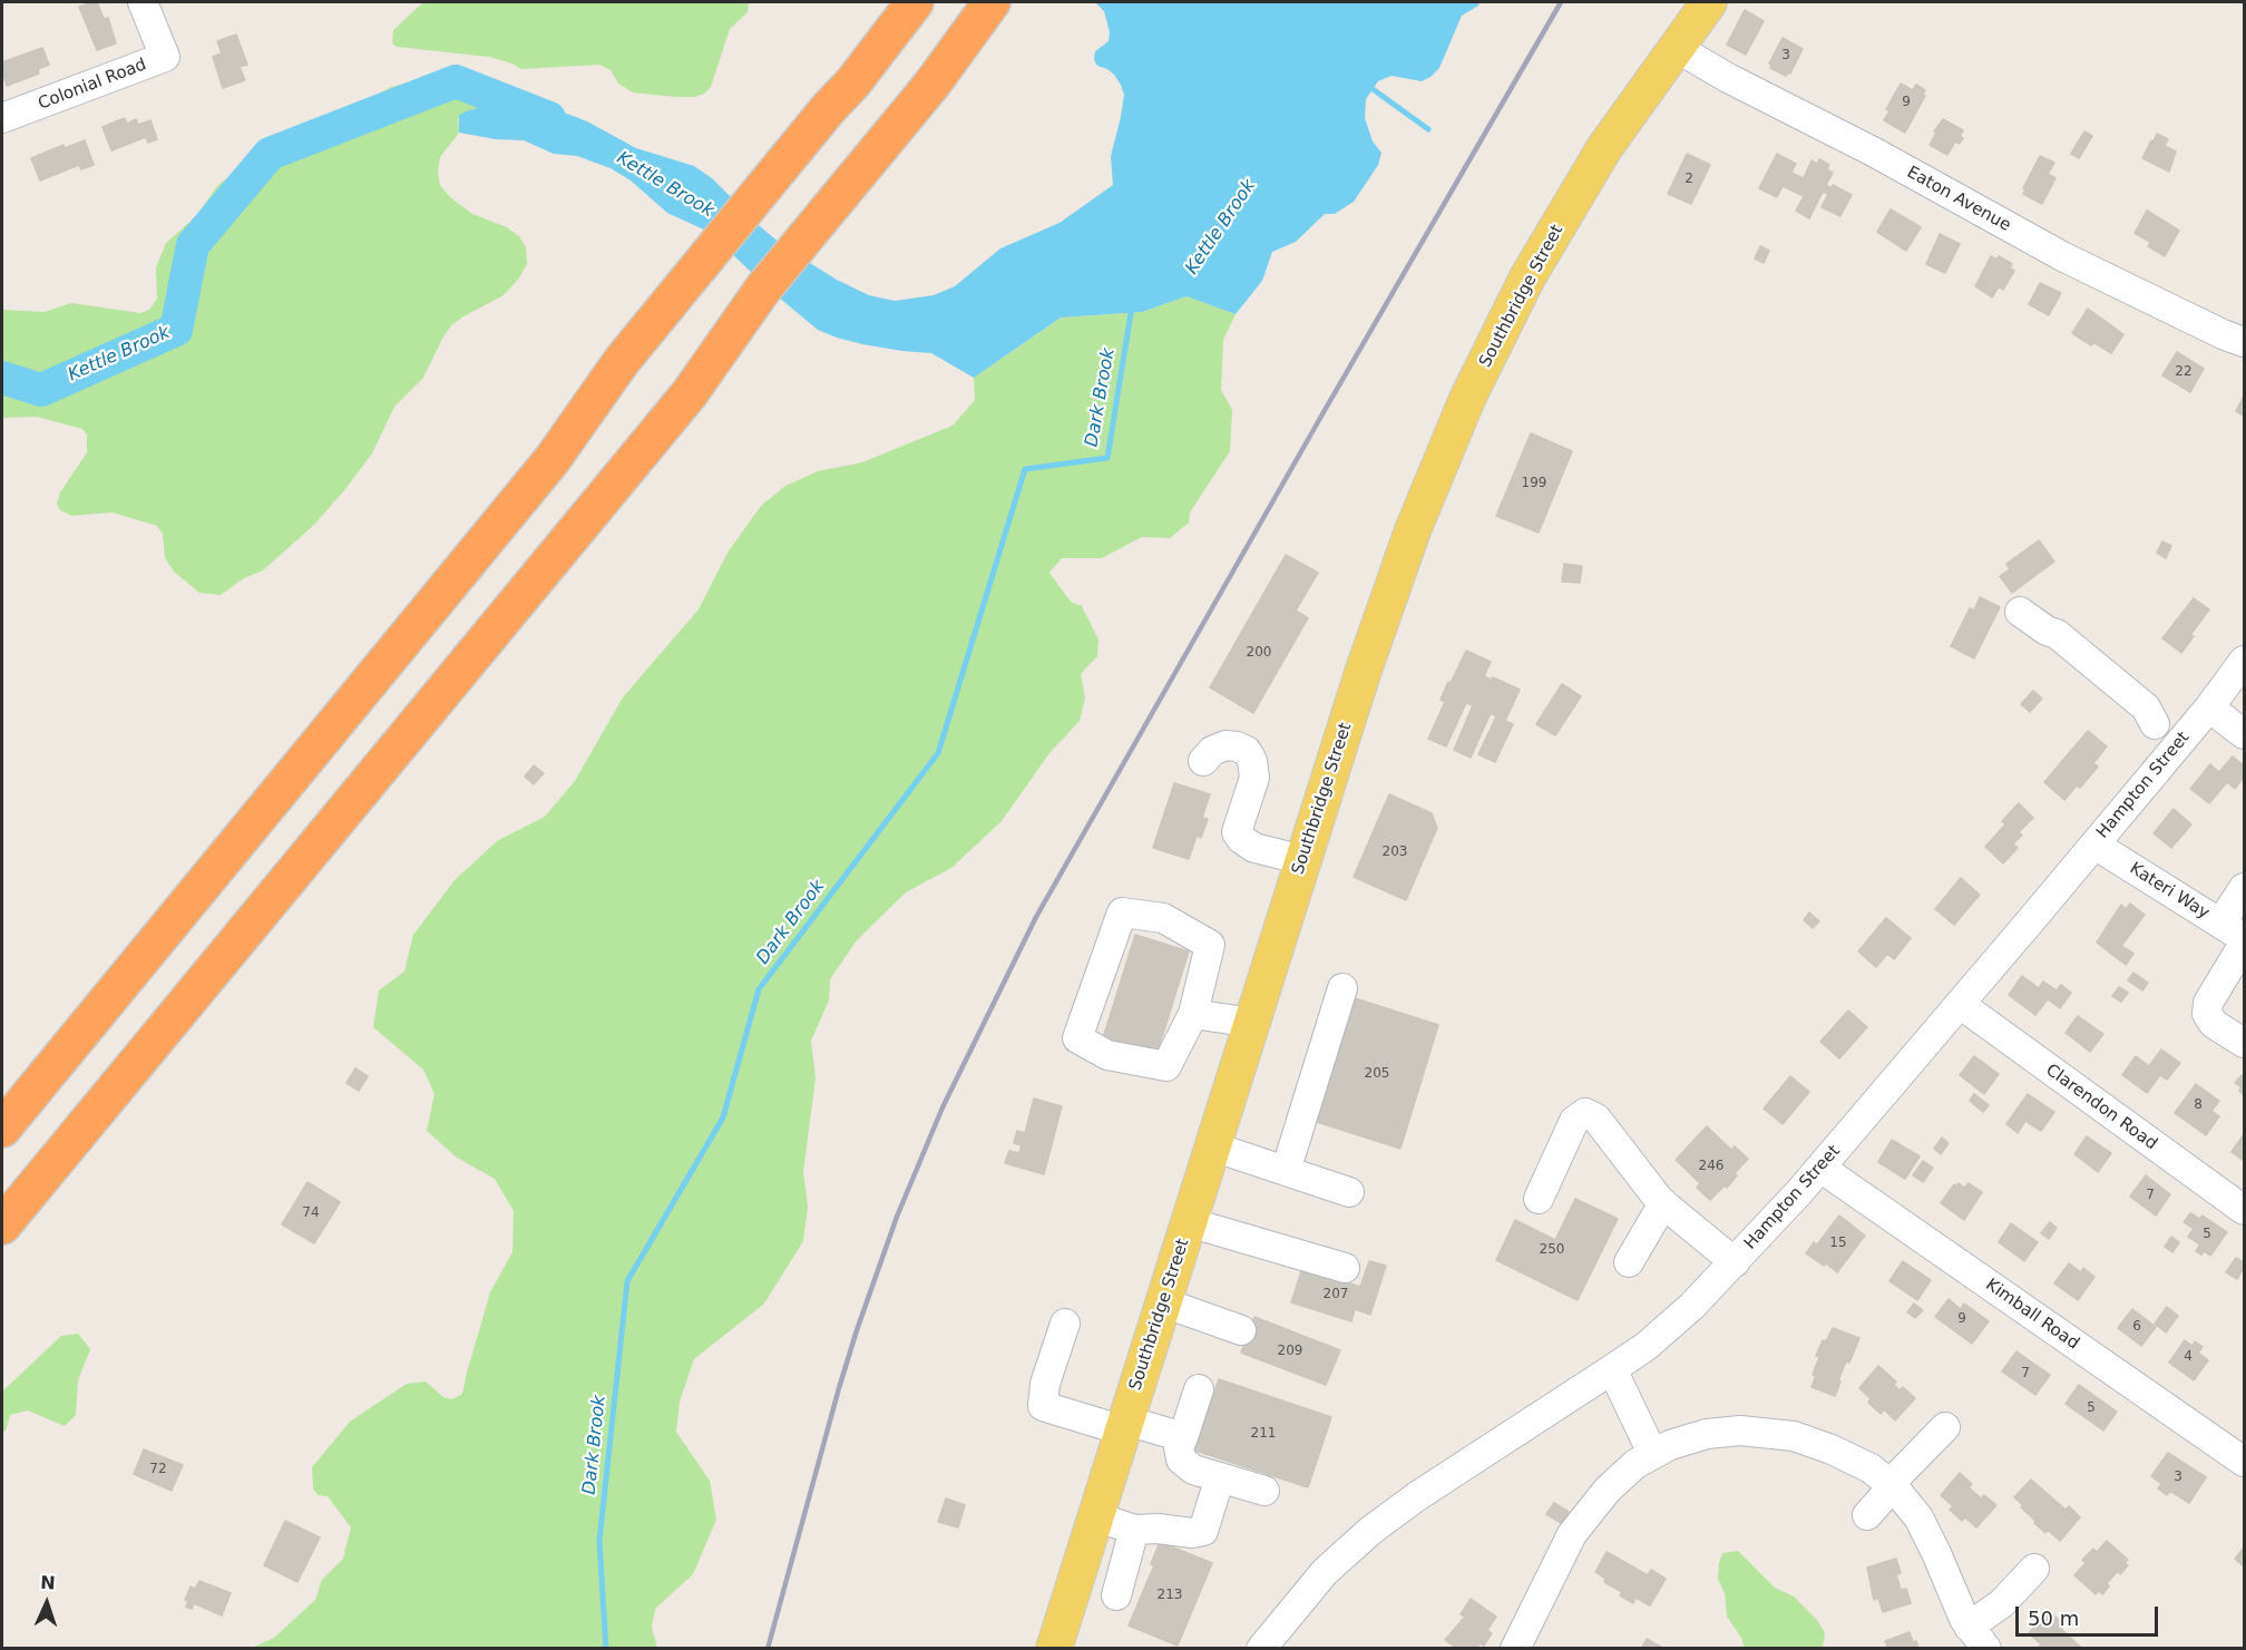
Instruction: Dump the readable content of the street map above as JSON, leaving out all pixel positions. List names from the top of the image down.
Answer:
{
  "streets": {
    "main road": ["Southbridge Street"],
    "street": [
      "Colonial Road",
      "Eaton Avenue",
      "Hampton Street",
      "Kateri Way",
      "Clarendon Road",
      "Kimball Road"
    ]
  },
  "crossings": [
    ["Eaton Avenue", "Southbridge Street"],
    ["Hampton Street", "Kateri Way"],
    ["Hampton Street", "Clarendon Road"],
    ["Hampton Street", "Kimball Road"]
  ],
  "water": ["Kettle Brook", "Dark Brook"],
  "house_numbers": [
    "3",
    "9",
    "2",
    "22",
    "199",
    "200",
    "203",
    "205",
    "8",
    "246",
    "7",
    "74",
    "5",
    "15",
    "250",
    "207",
    "9",
    "6",
    "209",
    "4",
    "7",
    "5",
    "211",
    "72",
    "3",
    "213"
  ],
  "scale_bar": "50 m",
  "north": "top"
}
